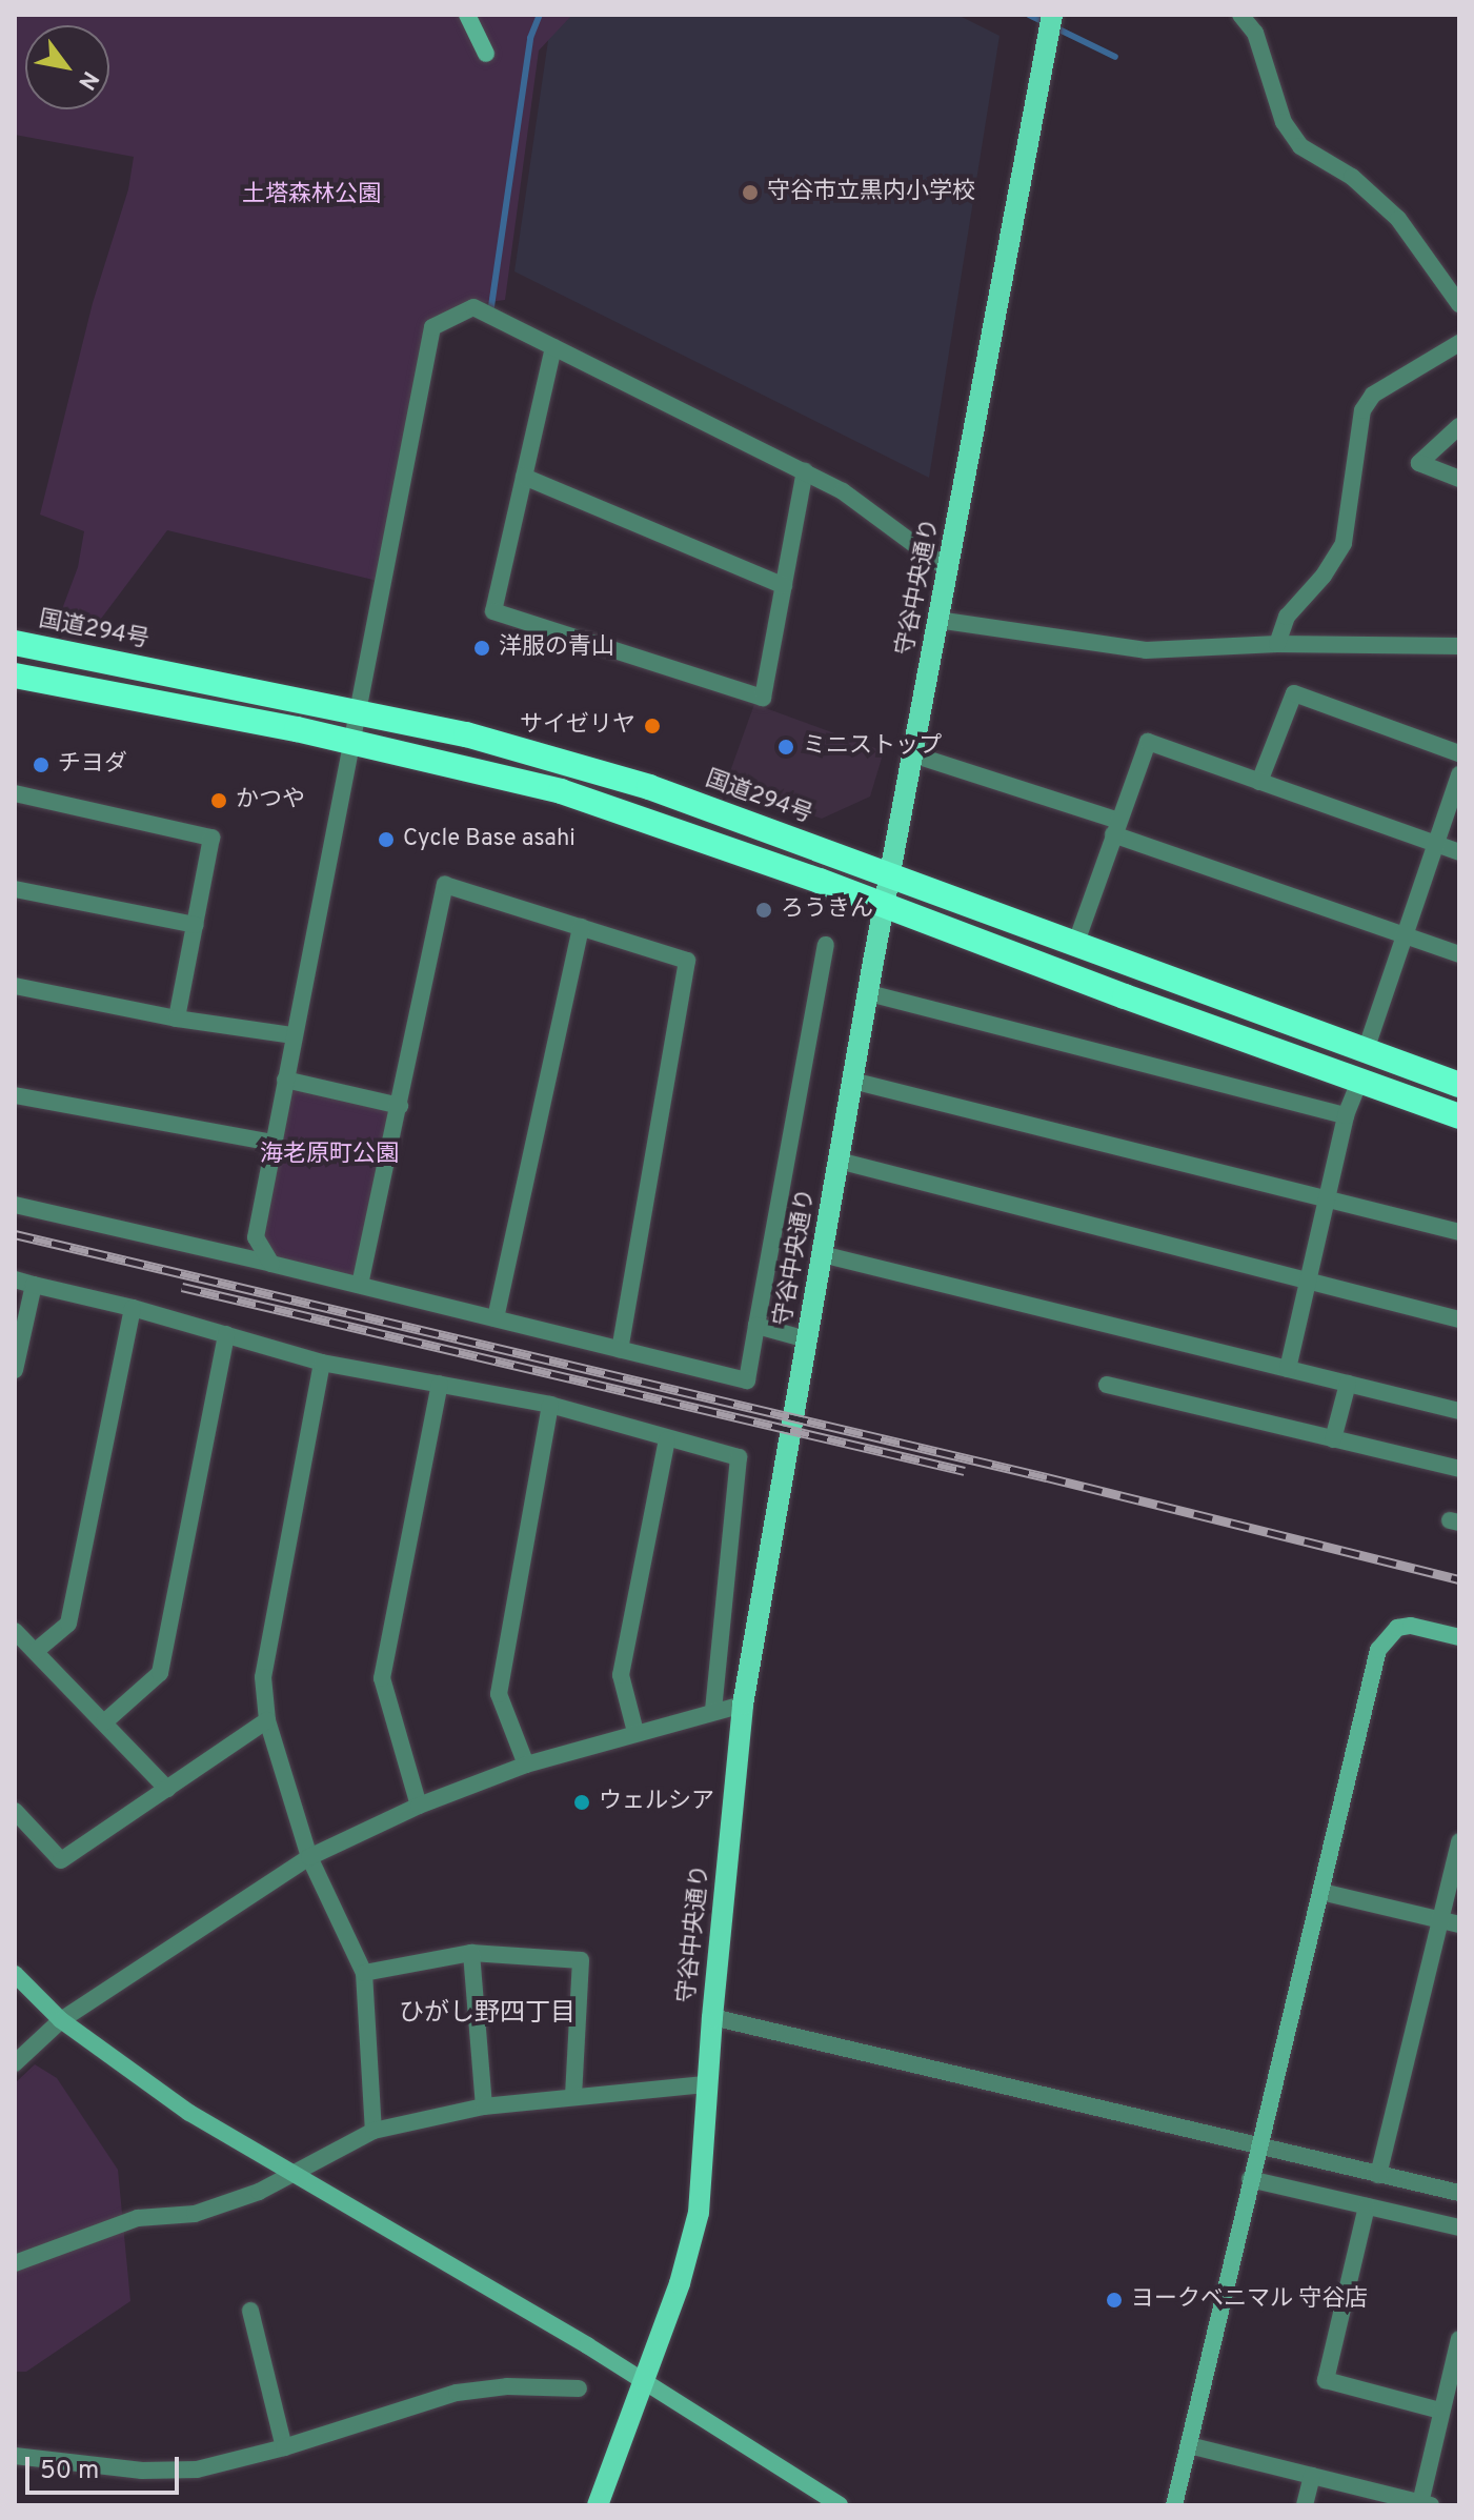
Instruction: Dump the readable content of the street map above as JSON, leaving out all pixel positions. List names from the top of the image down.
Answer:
{
  "streets": {
    "highway": ["国道294号"],
    "main road": ["守谷中央通り"]
  },
  "crossings": [
    ["守谷中央通り", "国道294号"]
  ],
  "districts": ["ひがし野四丁目"],
  "parks": ["土塔森林公園", "海老原町公園"],
  "places": [
    "守谷市立黒内小学校",
    "洋服の青山",
    "サイゼリヤ",
    "ミニストップ",
    "チヨダ",
    "かつや",
    "Cycle Base asahi",
    "ろうきん",
    "ウェルシア",
    "ヨークベニマル 守谷店"
  ],
  "scale_bar": "50 m",
  "north": "bottom right"
}
